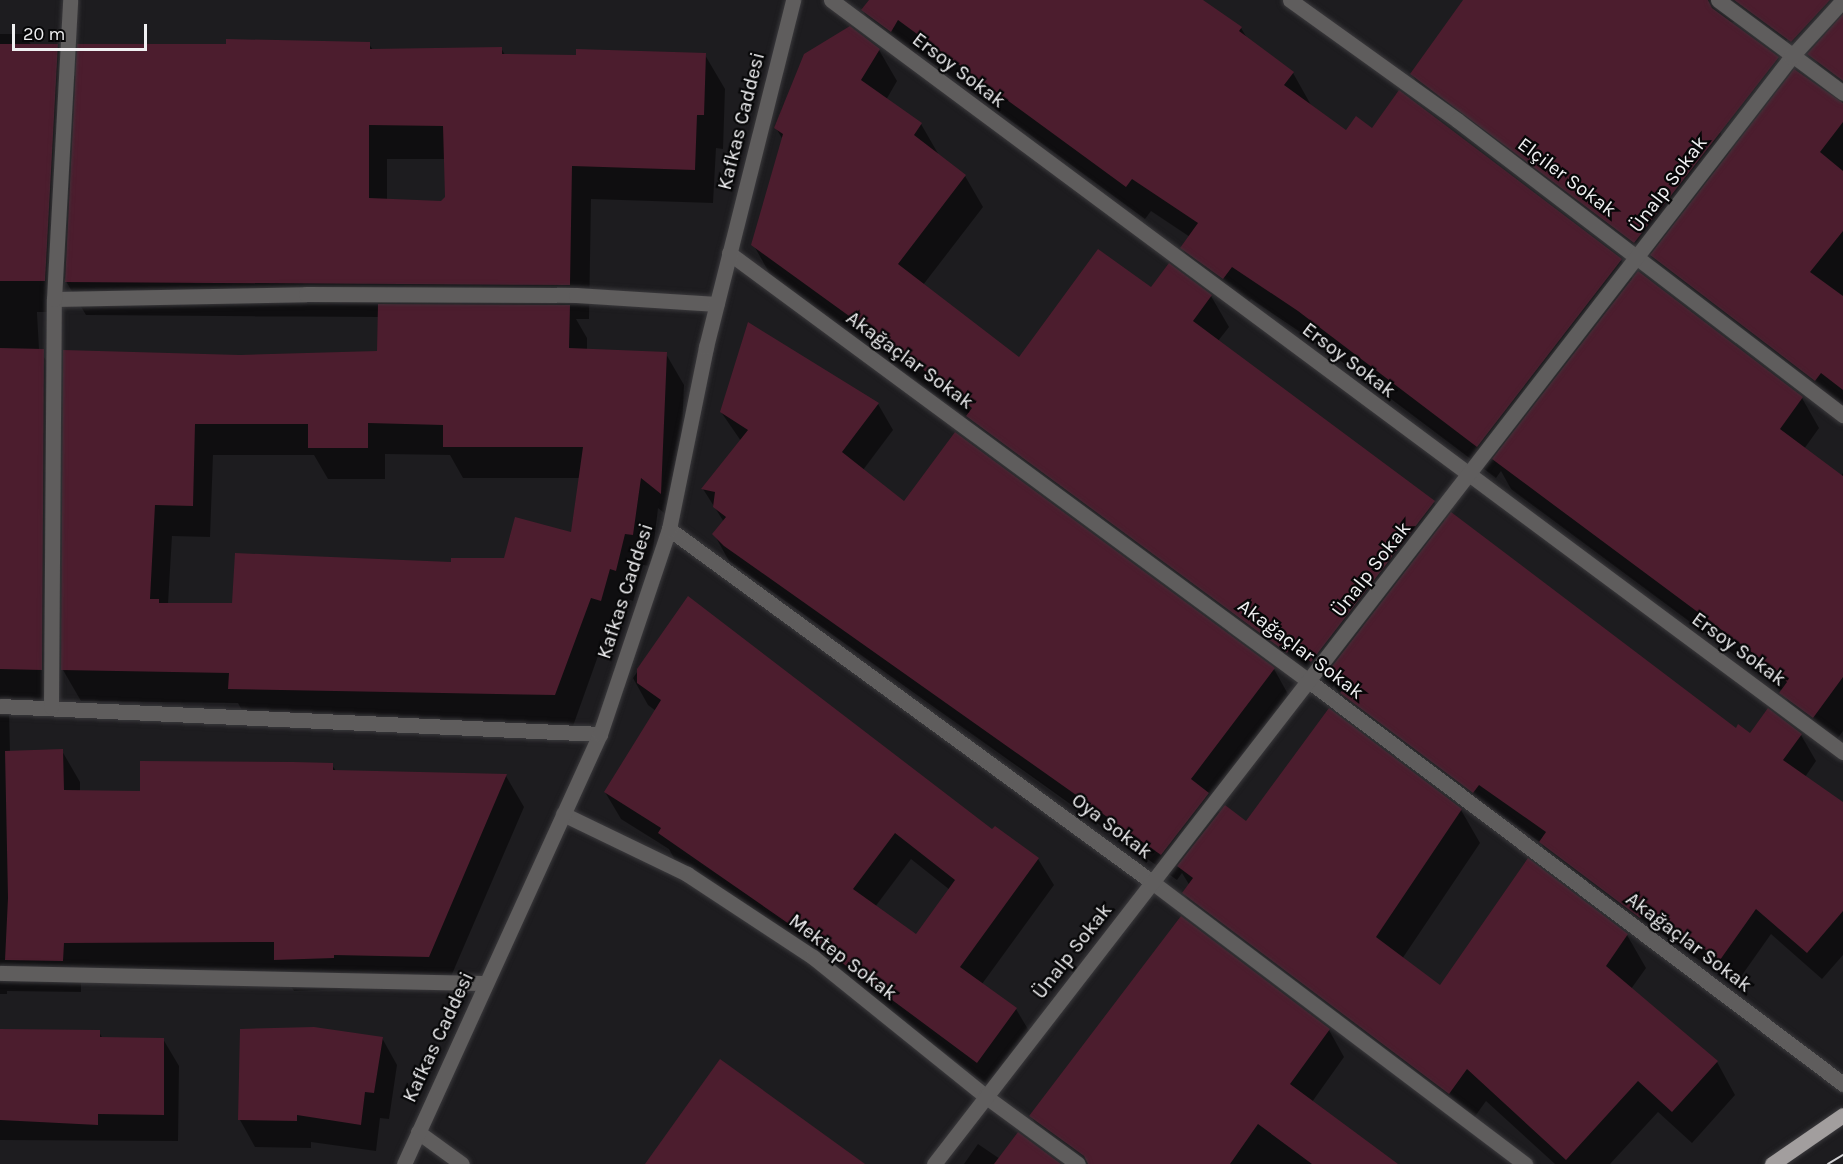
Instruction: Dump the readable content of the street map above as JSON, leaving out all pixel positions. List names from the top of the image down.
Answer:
{
  "streets": {
    "street": [
      "Ersoy Sokak",
      "Kafkas Caddesi",
      "Elçiler Sokak",
      "Ünalp Sokak",
      "Akağaçlar Sokak",
      "Oya Sokak",
      "Mektep Sokak"
    ]
  },
  "crossings": [
    ["Ersoy Sokak", "Ünalp Sokak"],
    ["Kafkas Caddesi", "Akağaçlar Sokak"],
    ["Kafkas Caddesi", "Oya Sokak"],
    ["Kafkas Caddesi", "Mektep Sokak"],
    ["Elçiler Sokak", "Ünalp Sokak"],
    ["Ünalp Sokak", "Akağaçlar Sokak"],
    ["Ünalp Sokak", "Oya Sokak"],
    ["Ünalp Sokak", "Mektep Sokak"]
  ],
  "scale_bar": "20 m"
}
